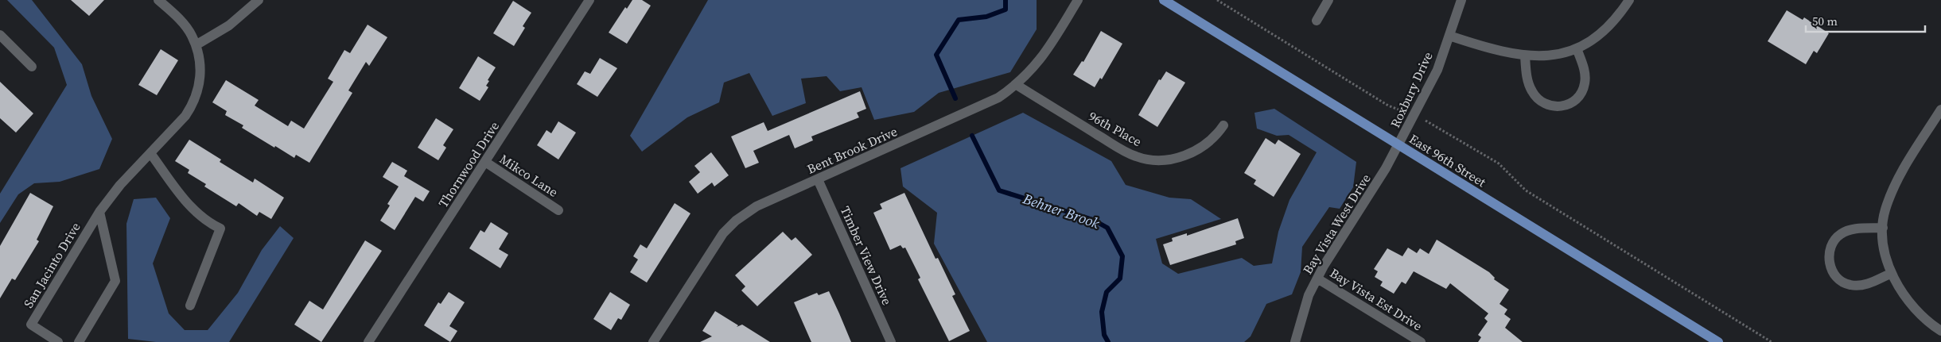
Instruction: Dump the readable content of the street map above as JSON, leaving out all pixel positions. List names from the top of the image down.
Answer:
{
  "streets": {
    "main road": ["East 96th Street"],
    "street": [
      "Roxbury Drive",
      "96th Place",
      "Bent Brook Drive",
      "Thornwood Drive",
      "Mikco Lane",
      "Bay Vista West Drive",
      "Timber View Drive",
      "San Jacinto Drive",
      "Bay Vista Est Drive"
    ]
  },
  "crossings": [
    ["Roxbury Drive", "East 96th Street"],
    ["Roxbury Drive", "Bay Vista West Drive"],
    ["96th Place", "Bent Brook Drive"],
    ["Bent Brook Drive", "Timber View Drive"],
    ["East 96th Street", "Bay Vista West Drive"],
    ["Thornwood Drive", "Mikco Lane"],
    ["Bay Vista West Drive", "Bay Vista Est Drive"]
  ],
  "water": ["Behner Brook"],
  "scale_bar": "50 m"
}
